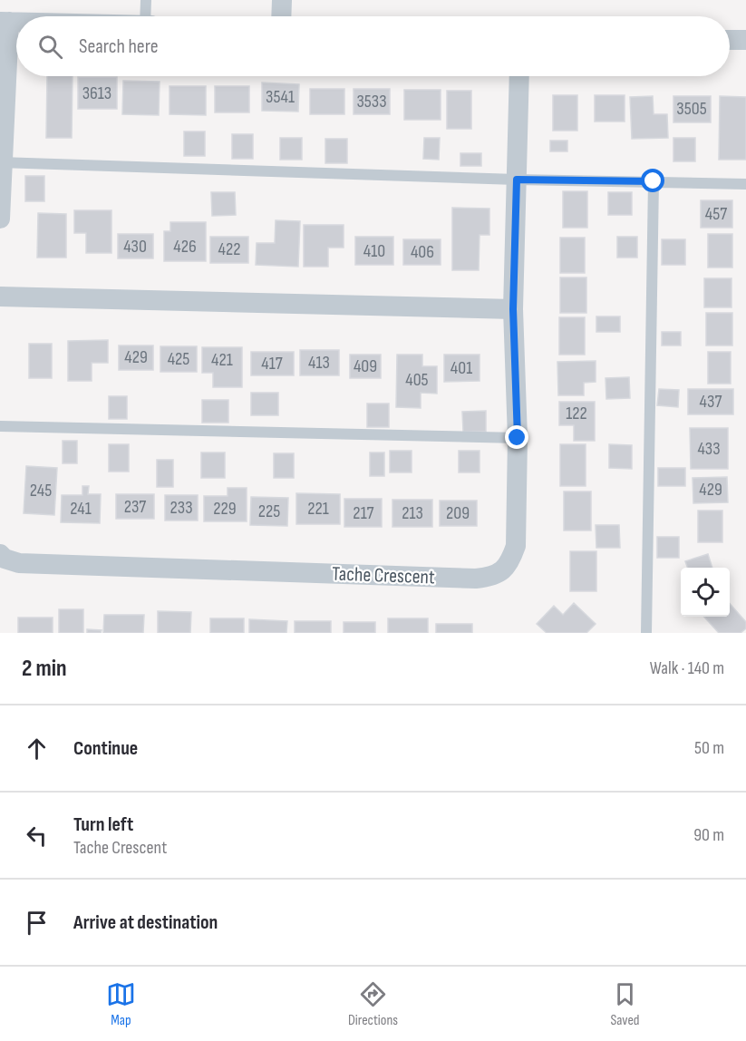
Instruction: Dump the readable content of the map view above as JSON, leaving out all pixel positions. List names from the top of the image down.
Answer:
{
  "streets": {
    "street": ["Tache Crescent"]
  },
  "house_numbers": [
    "3613",
    "3541",
    "3533",
    "3505",
    "457",
    "430",
    "426",
    "422",
    "410",
    "406",
    "429",
    "425",
    "421",
    "413",
    "417",
    "409",
    "401",
    "405",
    "437",
    "122",
    "433",
    "429",
    "245",
    "237",
    "233",
    "241",
    "229",
    "221",
    "225",
    "217",
    "213",
    "209"
  ],
  "page": {
    "search": "Search here",
    "heading": ["2 min", "Walk · 140 m"],
    "list": [
      ["Continue", "50 m"],
      ["Turn left", "Tache Crescent", "90 m"],
      "Arrive at destination"
    ],
    "nav": ["Map", "Directions", "Saved"]
  }
}
